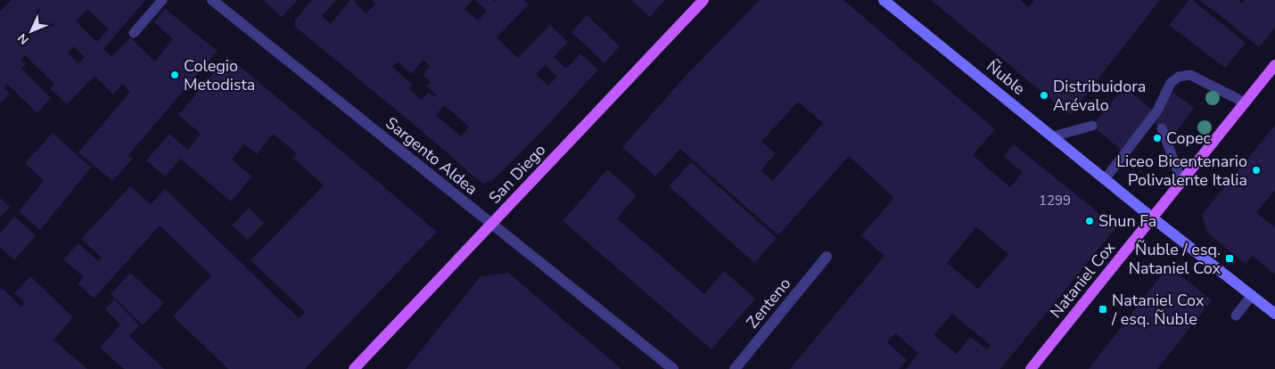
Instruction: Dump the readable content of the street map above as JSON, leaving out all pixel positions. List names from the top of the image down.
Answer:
{
  "streets": {
    "main road": ["Ñuble", "San Diego", "Nataniel Cox"],
    "street": ["Sargento Aldea", "Zenteno"]
  },
  "crossings": [
    ["Ñuble", "Nataniel Cox"],
    ["Sargento Aldea", "San Diego"]
  ],
  "places": {
    "other": [
      "Colegio Metodista",
      "Distribuidora Arévalo",
      "Copec",
      "Liceo Bicentenario Polivalente Italia",
      "Shun Fa"
    ],
    "transit": ["Ñuble / esq. Nataniel Cox", "Nataniel Cox / esq. Ñuble"]
  },
  "house_numbers": ["1299"],
  "north": "bottom left"
}
